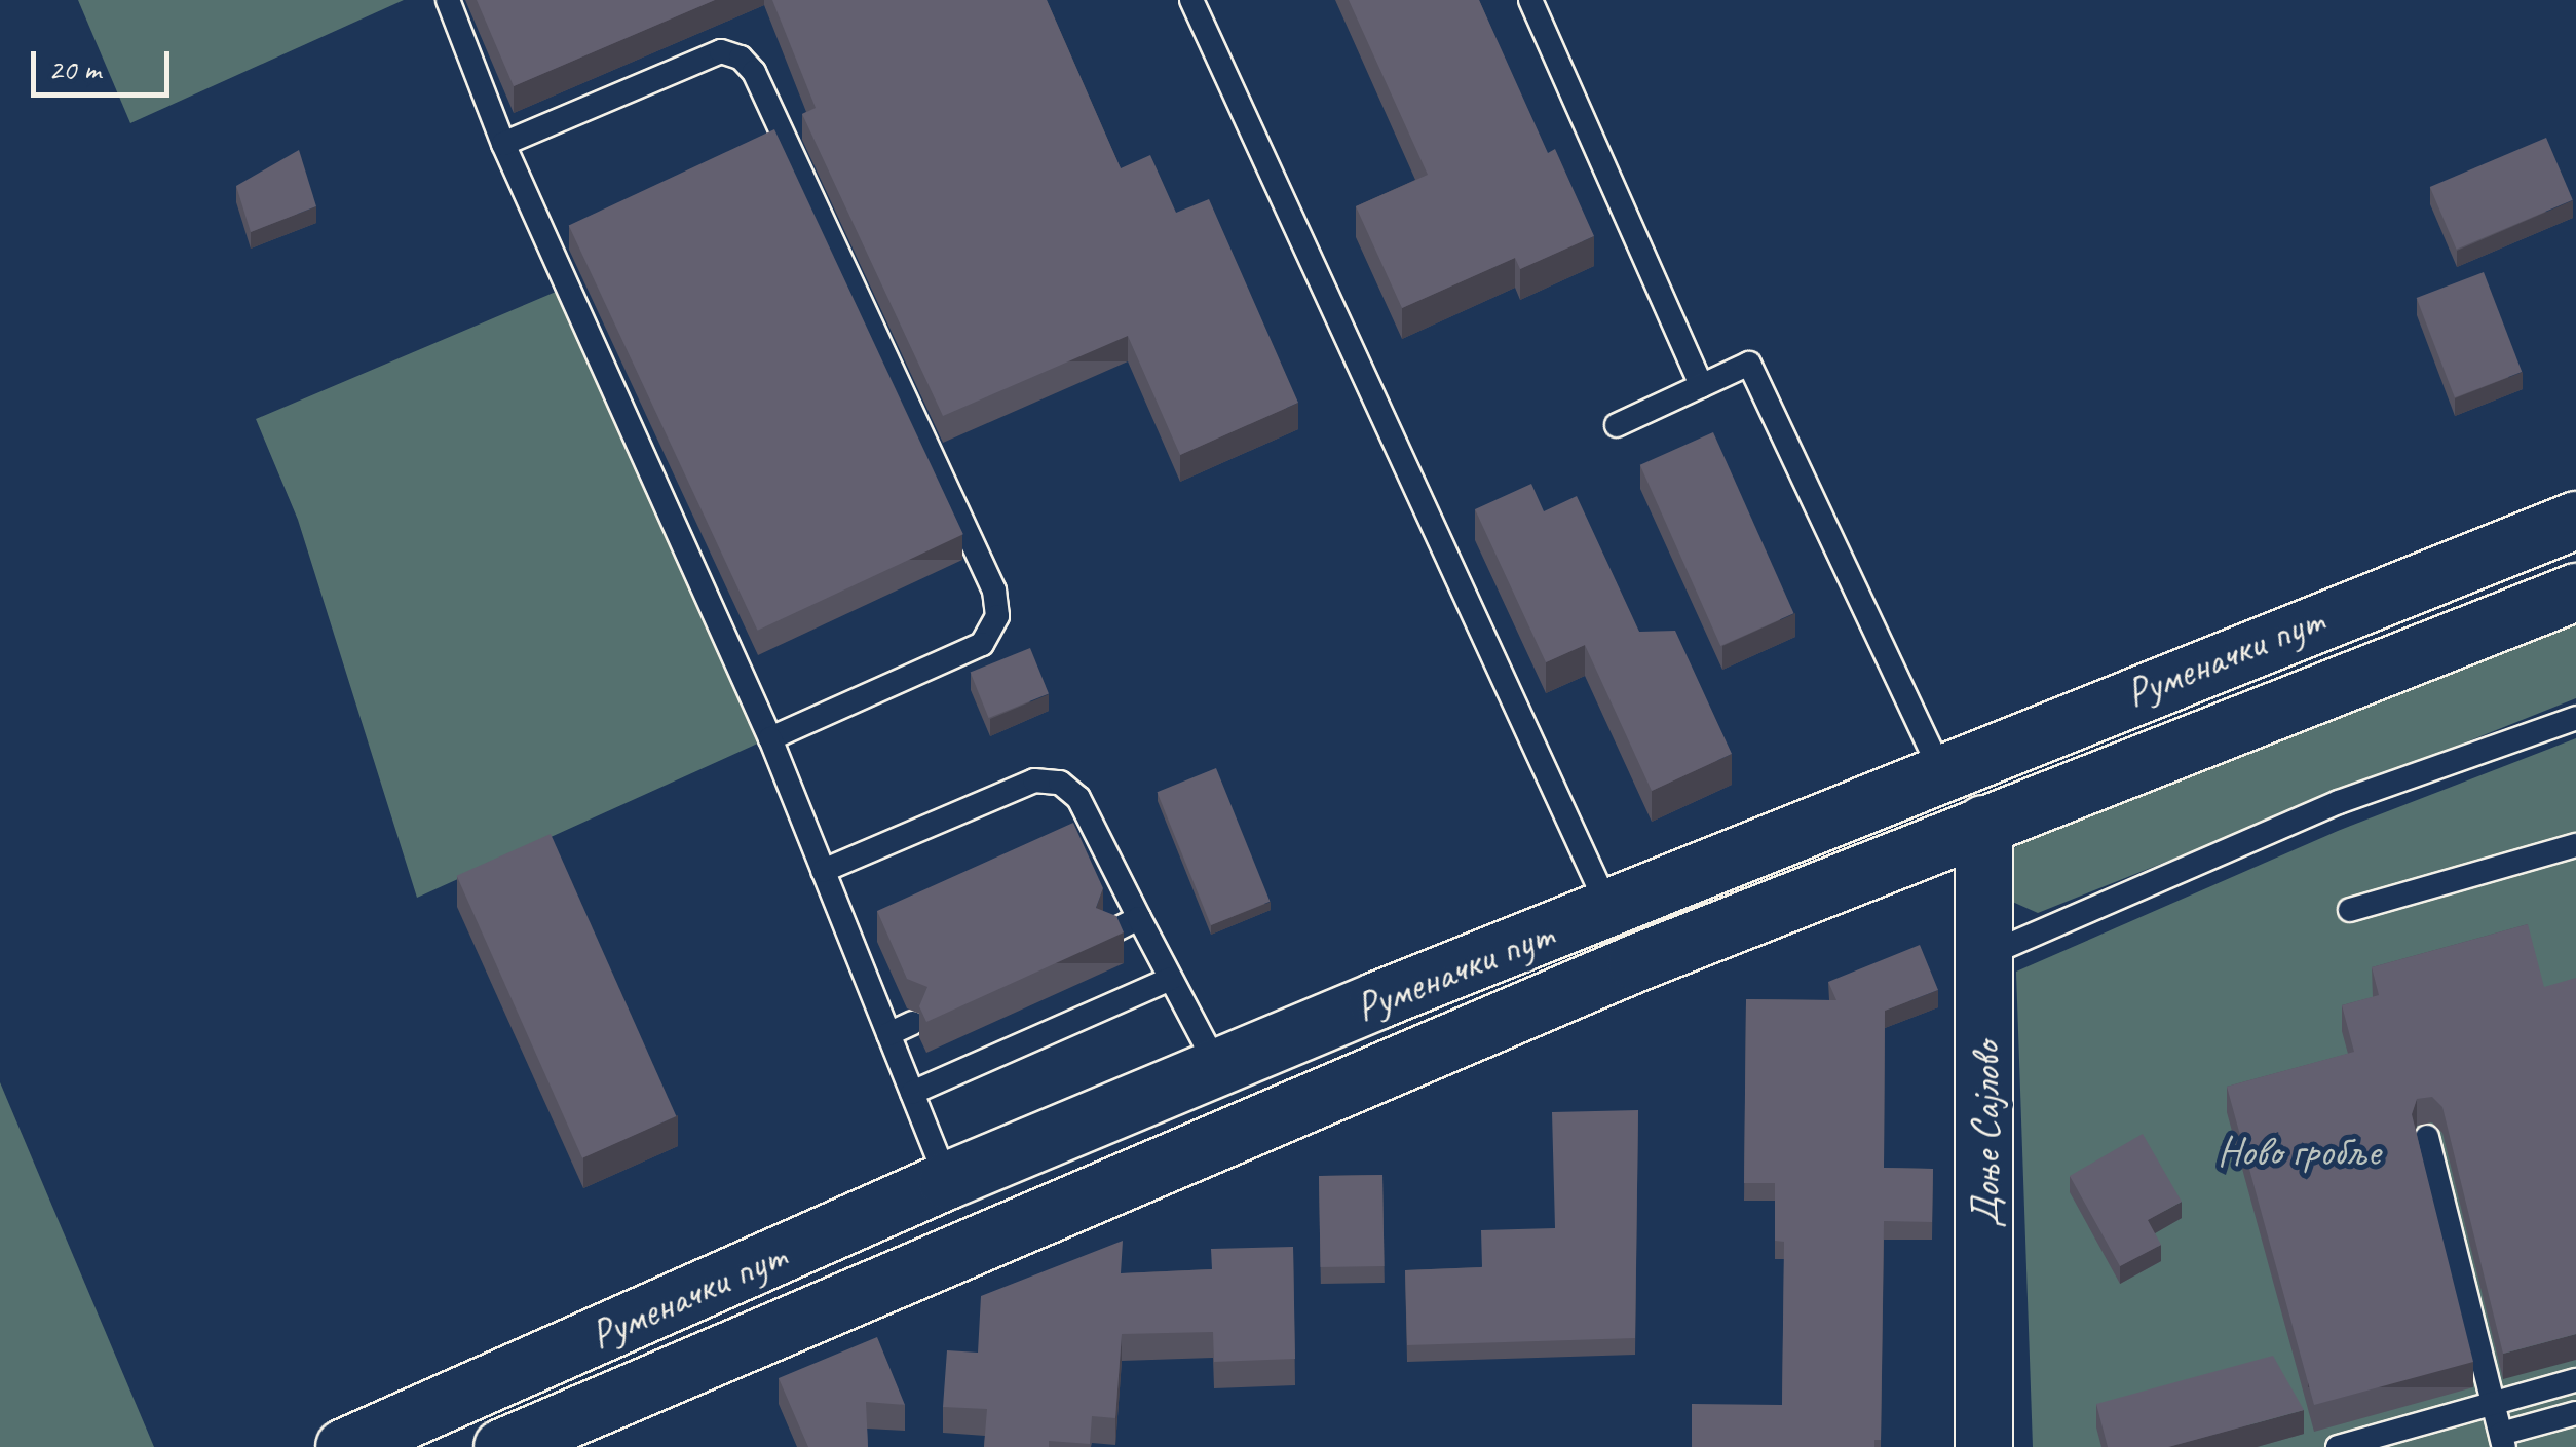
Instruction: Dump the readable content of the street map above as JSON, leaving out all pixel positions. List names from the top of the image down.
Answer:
{
  "streets": {
    "main road": ["Руменачки пут", "Доње Сајлово"]
  },
  "crossings": [
    ["Руменачки пут", "Доње Сајлово"]
  ],
  "parks": ["Ново гробље"],
  "scale_bar": "20 m"
}
